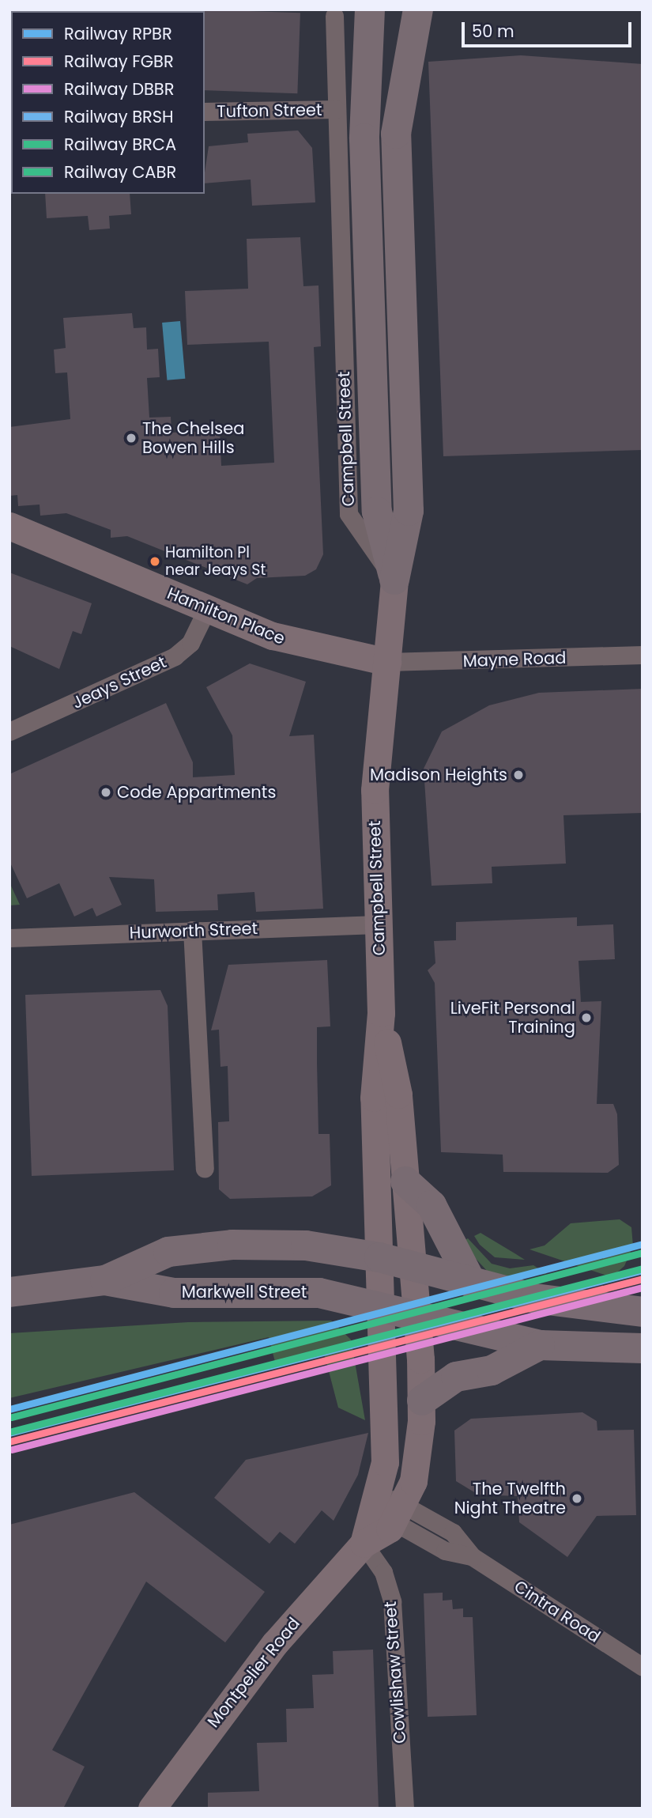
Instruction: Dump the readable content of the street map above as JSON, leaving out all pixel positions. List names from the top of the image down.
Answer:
{
  "streets": {
    "highway": ["Markwell Street"],
    "main road": ["Campbell Street", "Hamilton Place", "Montpelier Road"],
    "street": [
      "Tufton Street",
      "Mayne Road",
      "Jeays Street",
      "Hurworth Street",
      "Cintra Road",
      "Cowlishaw Street"
    ]
  },
  "crossings": [
    ["Tufton Street", "Campbell Street"],
    ["Campbell Street", "Hamilton Place"],
    ["Campbell Street", "Mayne Road"],
    ["Campbell Street", "Hurworth Street"],
    ["Campbell Street", "Markwell Street"],
    ["Hamilton Place", "Mayne Road"],
    ["Hamilton Place", "Jeays Street"],
    ["Cintra Road", "Montpelier Road"],
    ["Montpelier Road", "Cowlishaw Street"]
  ],
  "places": [
    "The Chelsea Bowen Hills",
    "Hamilton Pl near Jeays St",
    "Madison Heights",
    "Code Appartments",
    "LiveFit Personal Training",
    "The Twelfth Night Theatre"
  ],
  "lines": [
    "rail line RPBR",
    "rail line BRCA",
    "rail line CABR",
    "rail line BRSH",
    "rail line FGBR",
    "rail line DBBR"
  ],
  "legend": [
    "Railway RPBR",
    "Railway FGBR",
    "Railway DBBR",
    "Railway BRSH",
    "Railway BRCA",
    "Railway CABR"
  ],
  "scale_bar": "50 m"
}
